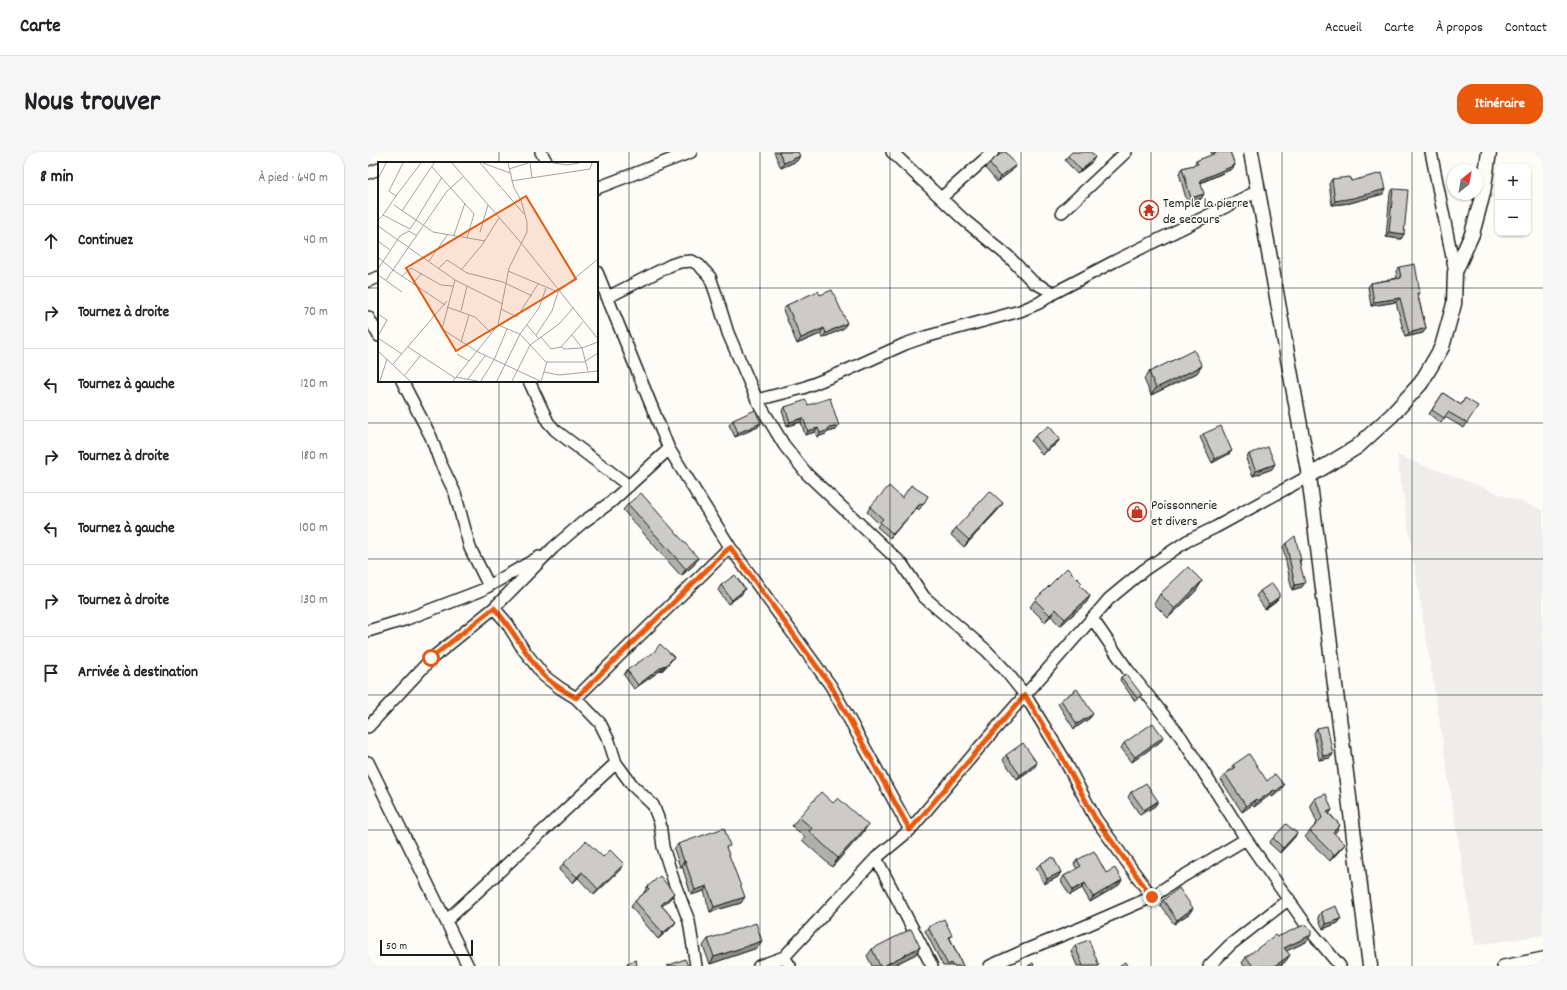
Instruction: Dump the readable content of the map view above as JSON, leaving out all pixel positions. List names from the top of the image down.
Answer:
{
  "places": {
    "temple": ["Temple la pierre de secours"],
    "shop": ["Poissonnerie et divers"]
  },
  "scale_bar": "50 m",
  "north": "top right",
  "page": {
    "header": "Carte",
    "nav": [
      "Accueil",
      "Carte",
      "À propos",
      "Contact"
    ],
    "title": "Nous trouver",
    "buttons": "Itinéraire",
    "heading": ["8 min", "À pied · 640 m"],
    "map_buttons": ["+", "−"],
    "list": [
      ["Continuez", "40 m"],
      ["Tournez à droite", "70 m"],
      ["Tournez à gauche", "120 m"],
      ["Tournez à droite", "180 m"],
      ["Tournez à gauche", "100 m"],
      ["Tournez à droite", "130 m"],
      "Arrivée à destination"
    ],
    "scale": "50 m"
  }
}
